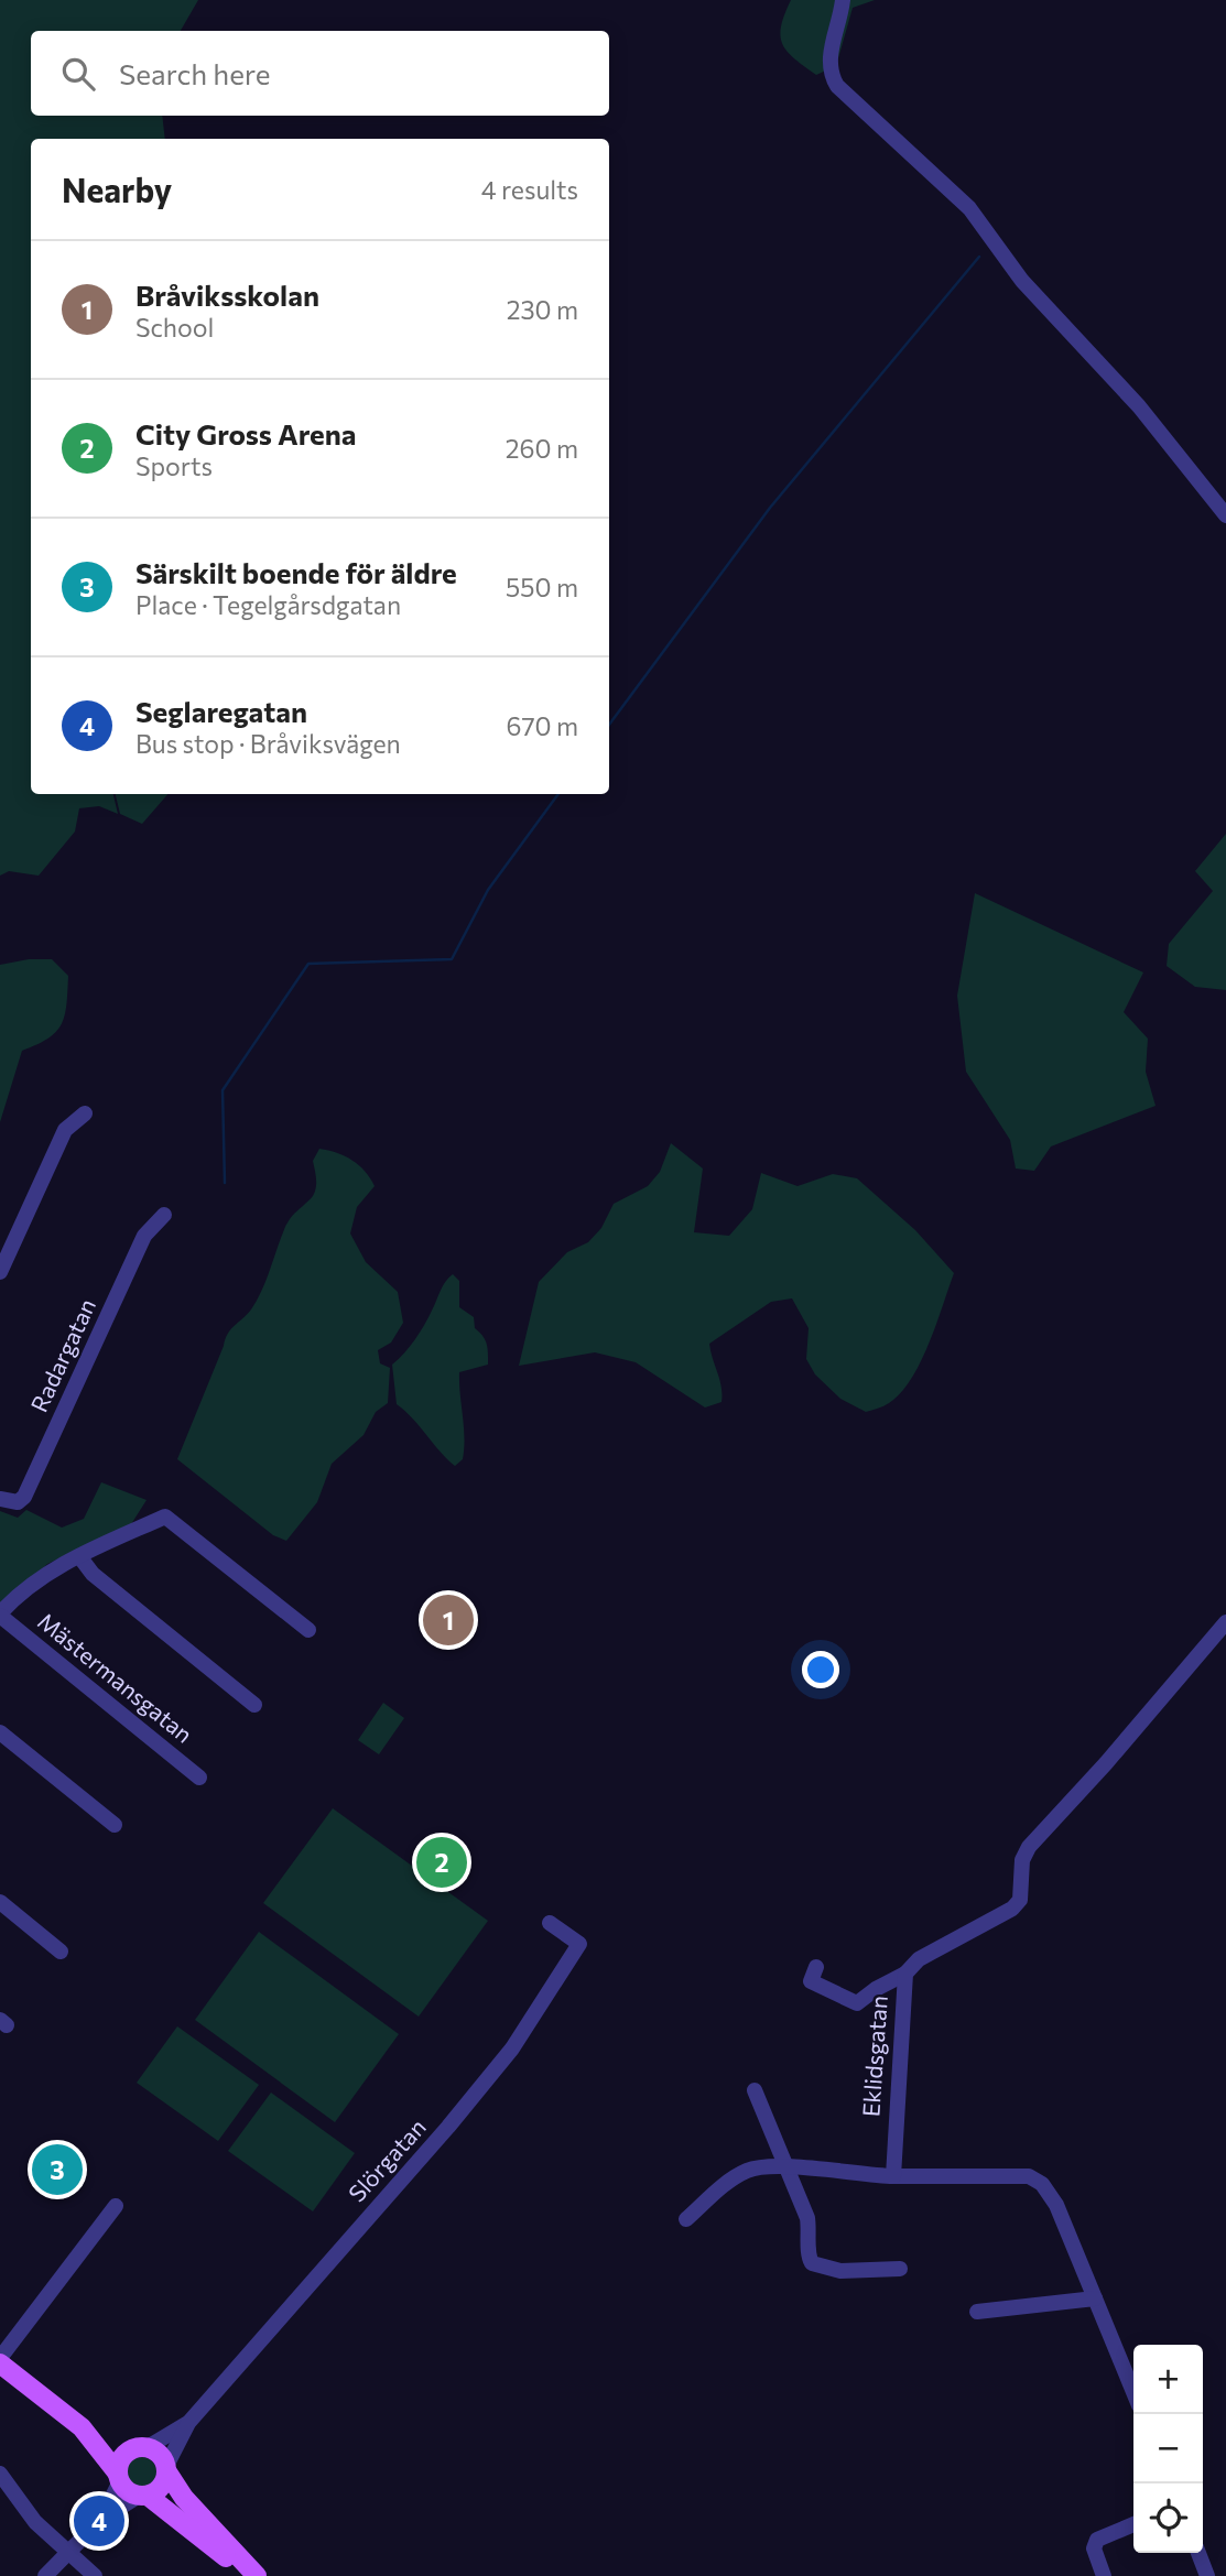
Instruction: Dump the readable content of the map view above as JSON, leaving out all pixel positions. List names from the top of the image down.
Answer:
{
  "streets": {
    "street": [
      "Radargatan",
      "Mästermansgatan",
      "Eklidsgatan",
      "Slörgatan"
    ]
  },
  "page": {
    "search": "Search here",
    "heading": ["Nearby", "4 results"],
    "list": [
      {
        "mark": "1",
        "name": "Bråviksskolan",
        "note": "School",
        "value": "230 m"
      },
      {
        "mark": "2",
        "name": "City Gross Arena",
        "note": "Sports",
        "value": "260 m"
      },
      {
        "mark": "3",
        "name": "Särskilt boende för äldre",
        "note": "Place · Tegelgårsdgatan",
        "value": "550 m"
      },
      {
        "mark": "4",
        "name": "Seglaregatan",
        "note": "Bus stop · Bråviksvägen",
        "value": "670 m"
      }
    ],
    "pins": [
      "1",
      "2",
      "3",
      "4"
    ],
    "map_buttons": ["+", "−"]
  }
}
